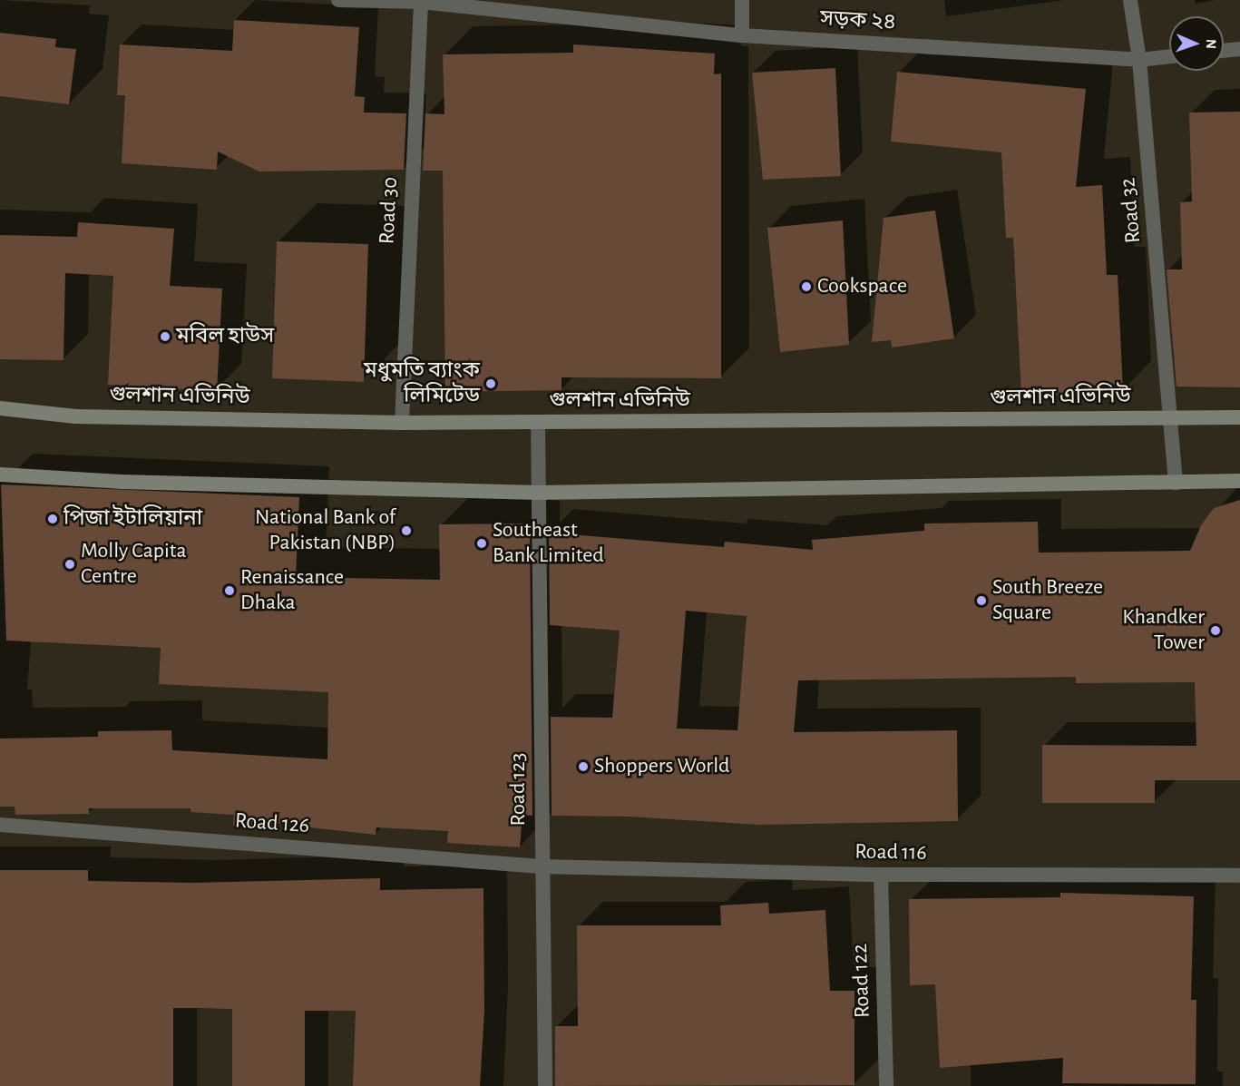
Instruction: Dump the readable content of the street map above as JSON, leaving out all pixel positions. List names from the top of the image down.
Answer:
{
  "streets": {
    "main road": ["গুলশান এভিনিউ"],
    "street": [
      "সড়ক ২৪",
      "Road 30",
      "Road 32",
      "Road 123",
      "Road 126",
      "Road 116",
      "Road 122"
    ]
  },
  "crossings": [
    ["সড়ক ২৪", "Road 30"],
    ["সড়ক ২৪", "Road 32"],
    ["Road 30", "গুলশান এভিনিউ"],
    ["Road 32", "গুলশান এভিনিউ"],
    ["গুলশান এভিনিউ", "Road 123"],
    ["Road 123", "Road 126"],
    ["Road 123", "Road 116"],
    ["Road 126", "Road 116"],
    ["Road 116", "Road 122"]
  ],
  "places": [
    "Cookspace",
    "মবিল হাউস",
    "মধুমতি ব্যাংক লিমিটেড",
    "পিজা ইটালিয়ানা",
    "National Bank of Pakistan (NBP)",
    "Southeast Bank Limited",
    "Molly Capita Centre",
    "Renaissance Dhaka",
    "South Breeze Square",
    "Khandker Tower",
    "Shoppers World"
  ],
  "north": "right"
}
